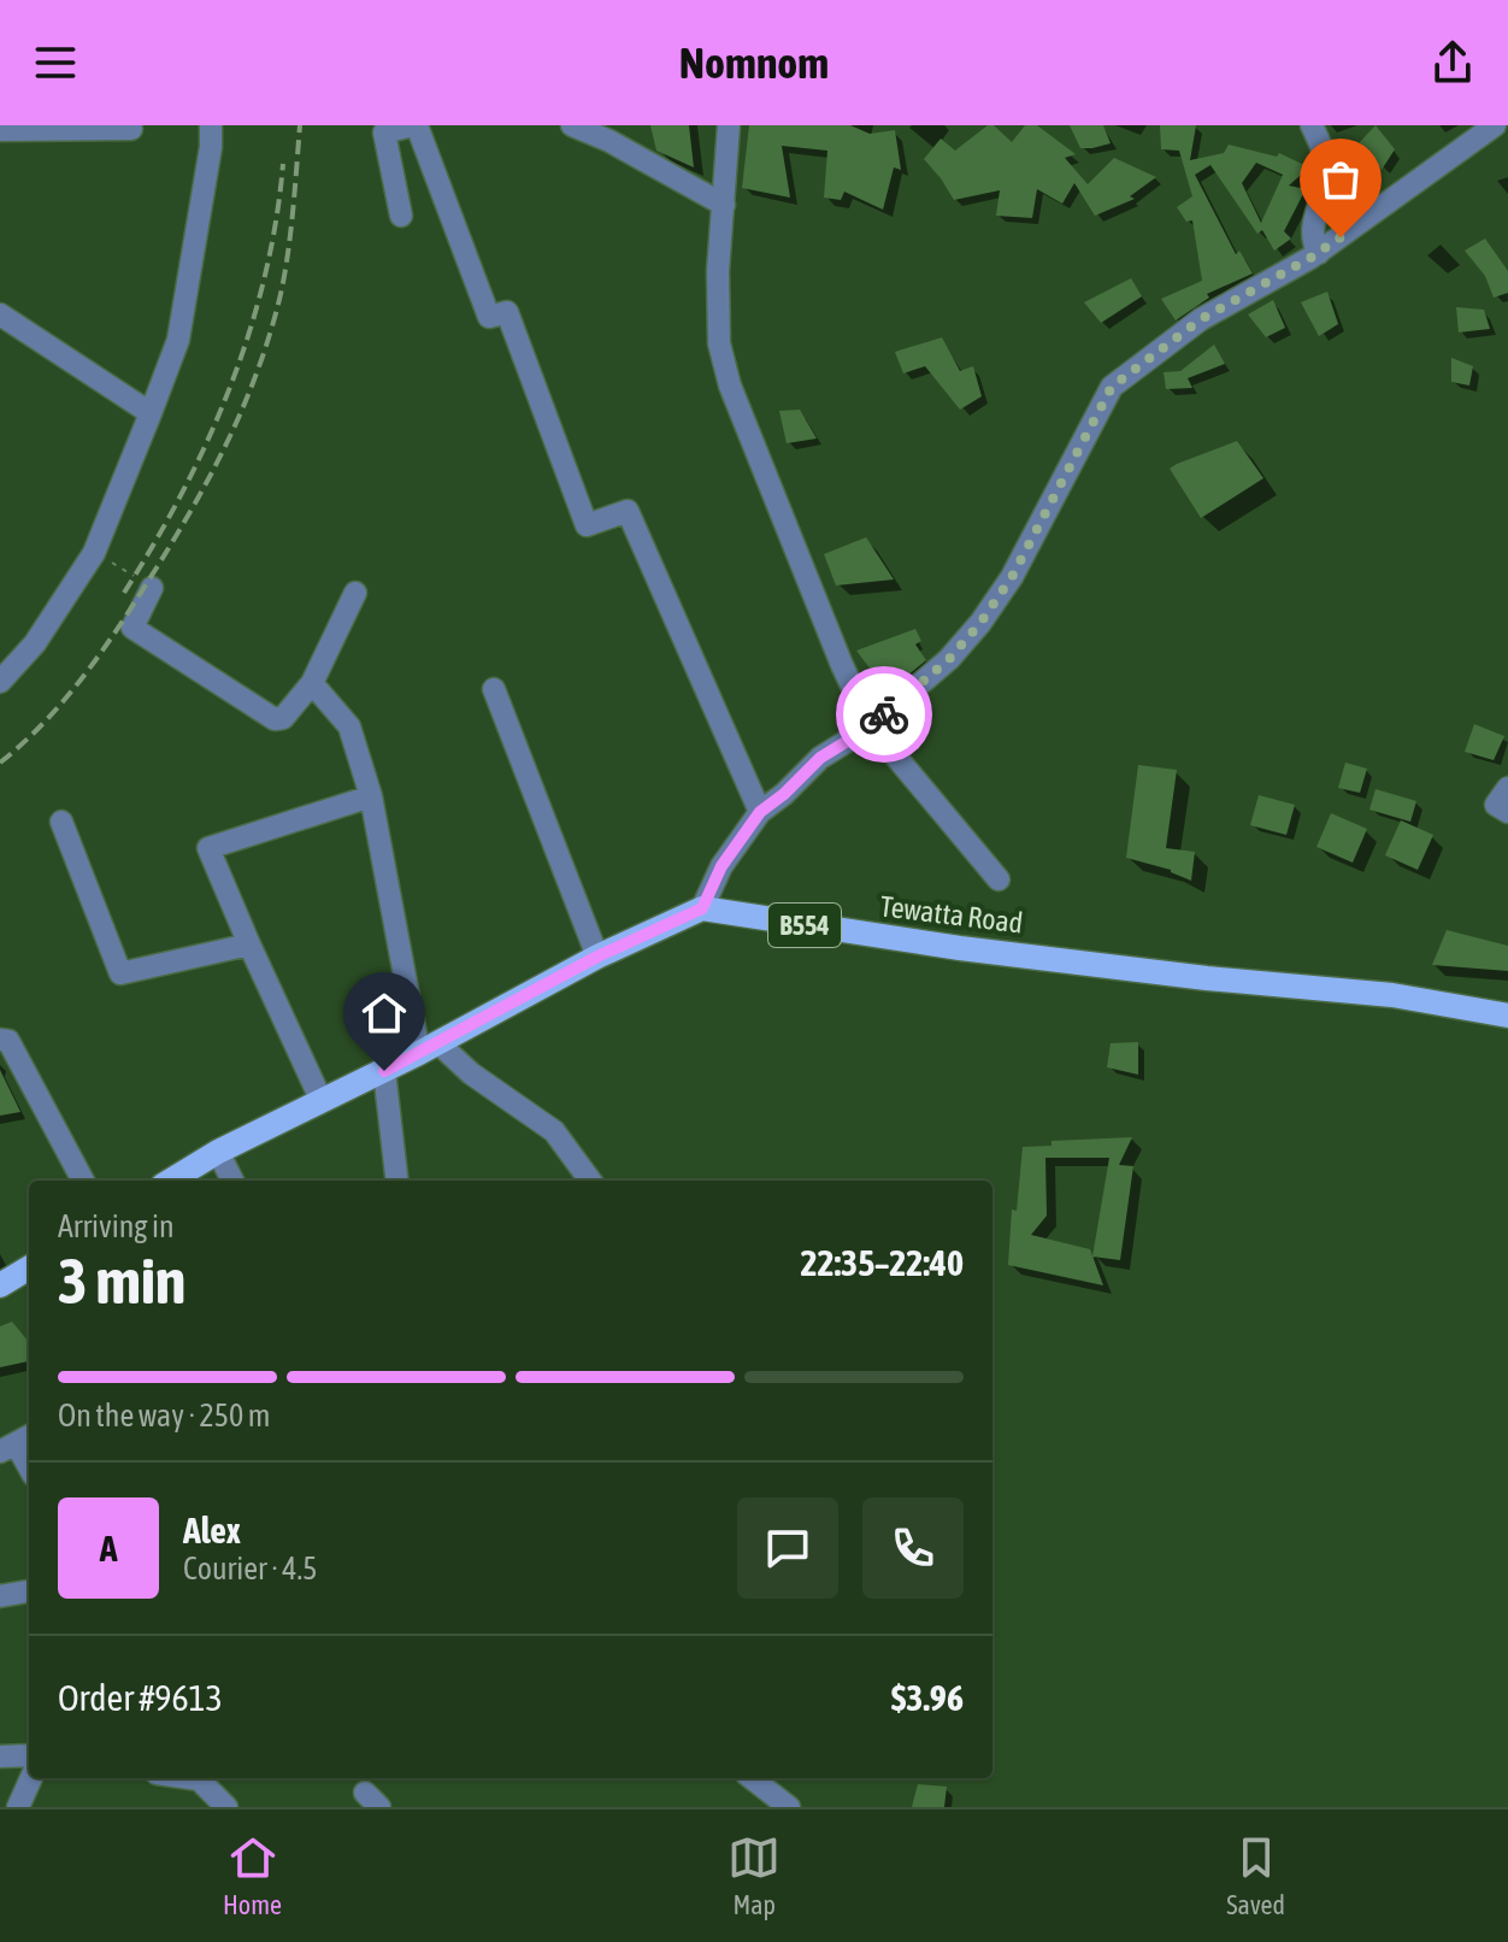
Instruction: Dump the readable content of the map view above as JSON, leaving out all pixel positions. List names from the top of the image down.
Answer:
{
  "streets": {
    "main road": ["Tewatta Road", "B554"]
  },
  "page": {
    "header": "Nomnom",
    "heading": ["3 min", "Arriving in", "22:35–22:40"],
    "panel": [
      "Alex",
      "Courier · 4.5",
      "Order #9613",
      "$3.96"
    ],
    "bar": "On the way · 250 m",
    "round": "A",
    "tabs": ["Home", "Map", "Saved"]
  }
}
